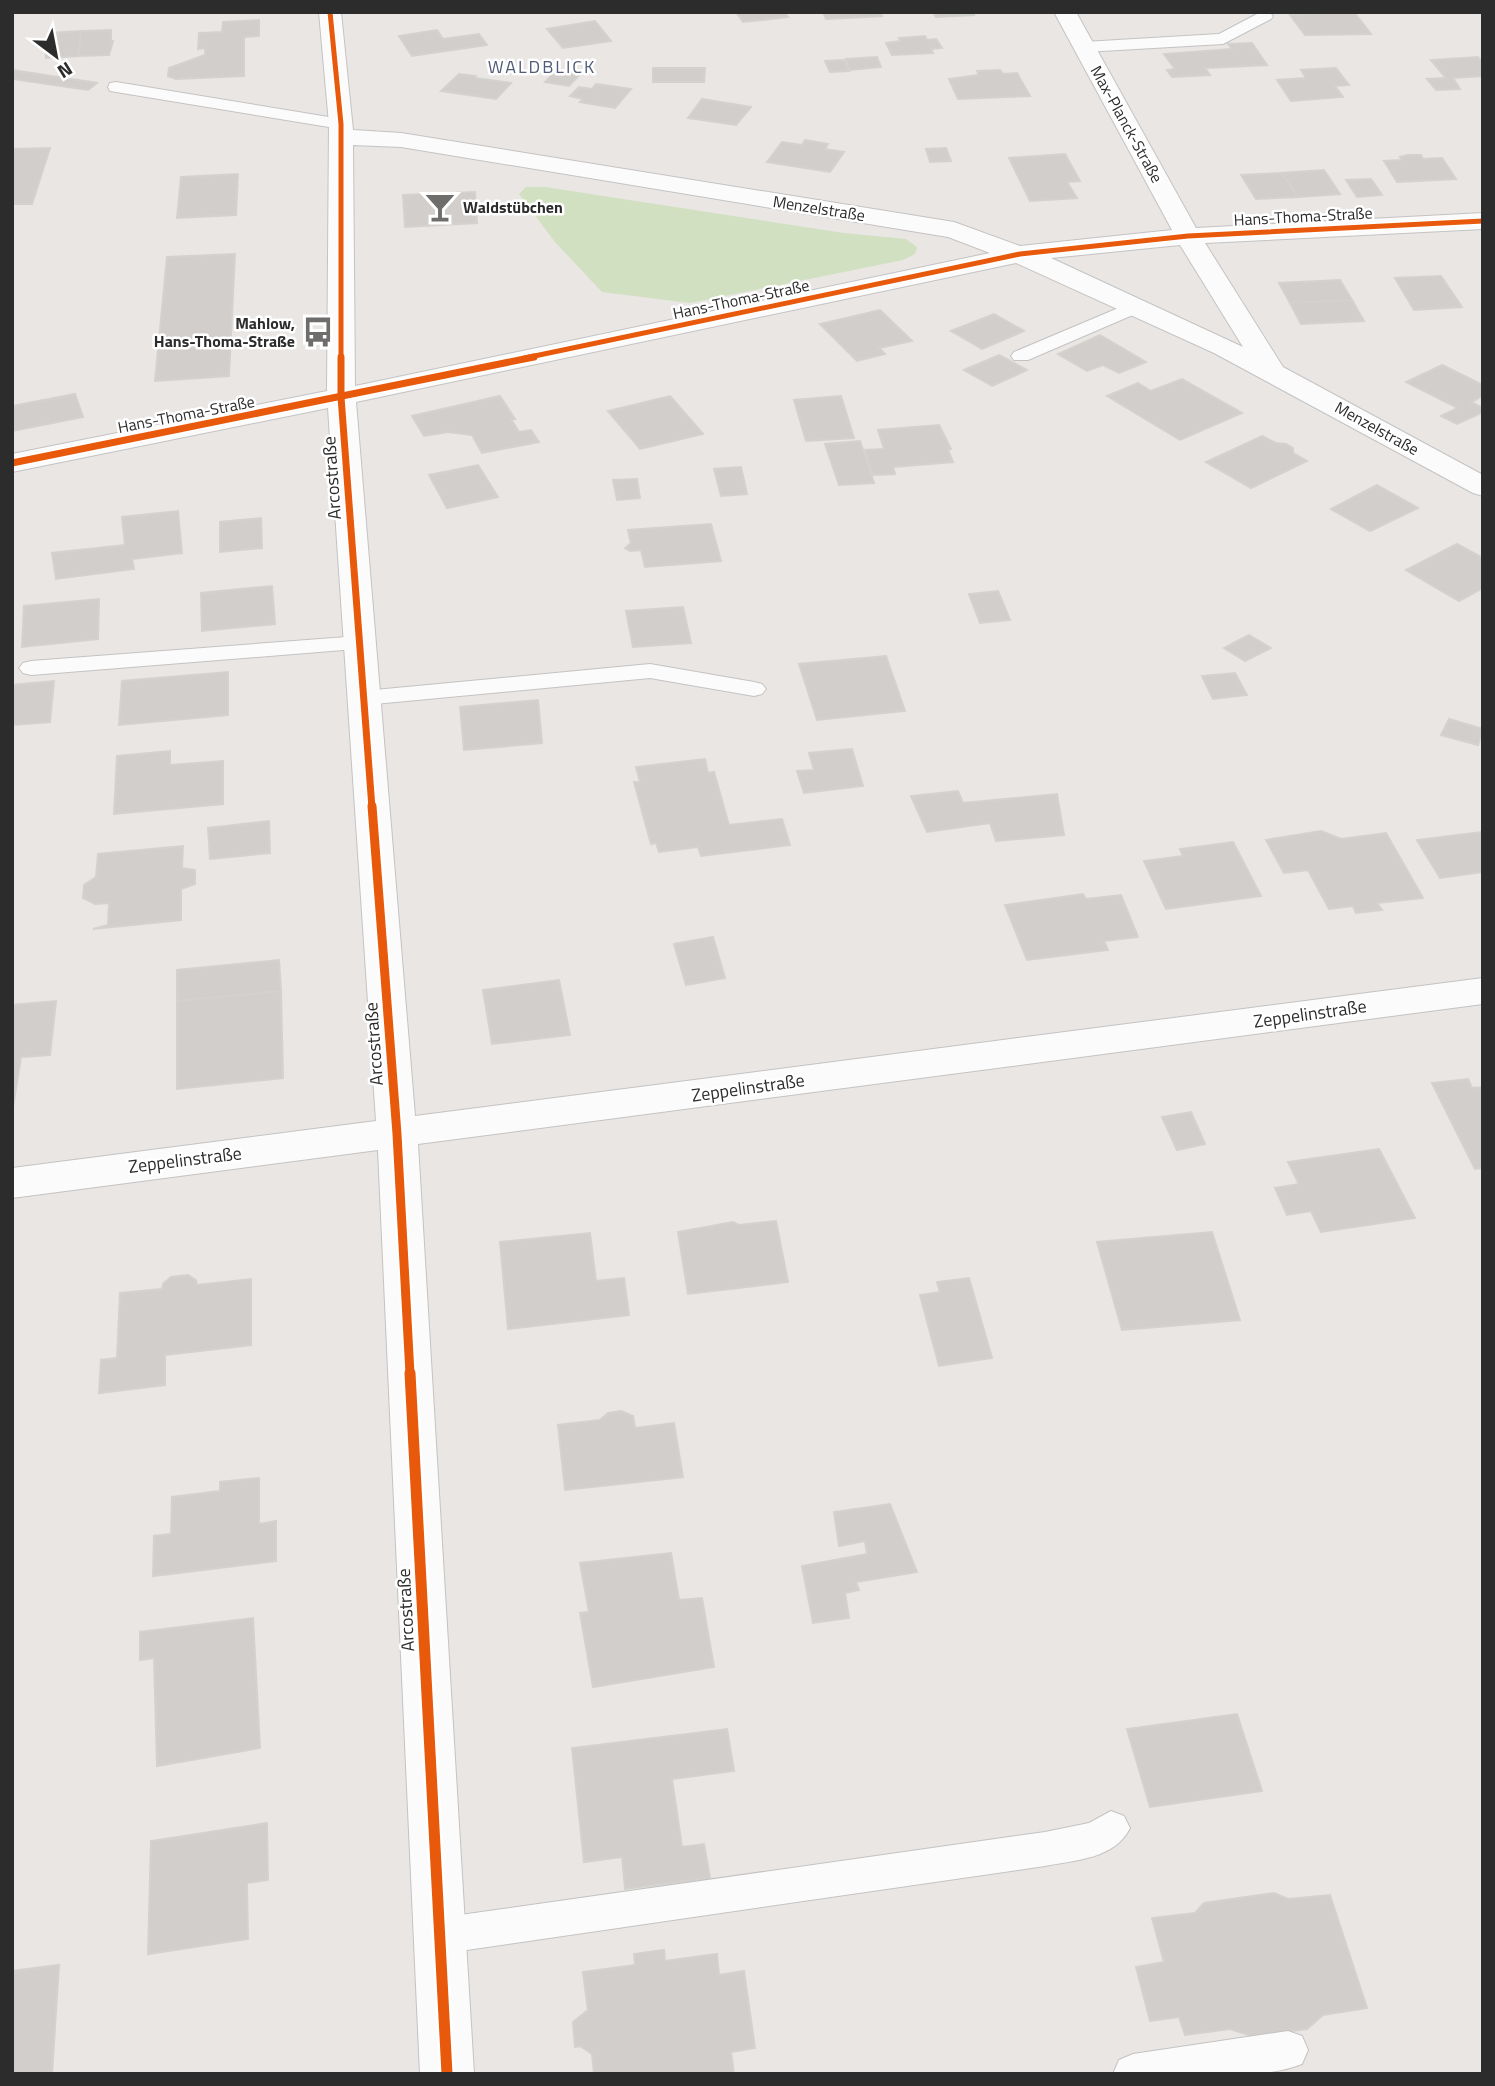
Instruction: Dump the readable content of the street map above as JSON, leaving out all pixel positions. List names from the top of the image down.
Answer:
{
  "streets": {
    "street": [
      "Max-Planck-Straße",
      "Menzelstraße",
      "Hans-Thoma-Straße",
      "Arcostraße",
      "Zeppelinstraße"
    ]
  },
  "crossings": [
    ["Max-Planck-Straße", "Menzelstraße"],
    ["Max-Planck-Straße", "Hans-Thoma-Straße"],
    ["Menzelstraße", "Hans-Thoma-Straße"],
    ["Menzelstraße", "Arcostraße"],
    ["Hans-Thoma-Straße", "Arcostraße"],
    ["Arcostraße", "Zeppelinstraße"]
  ],
  "districts": ["WALDBLICK"],
  "places": {
    "bar": ["Waldstübchen"],
    "bus stop": ["Mahlow, Hans-Thoma-Straße"]
  },
  "north": "bottom right"
}
